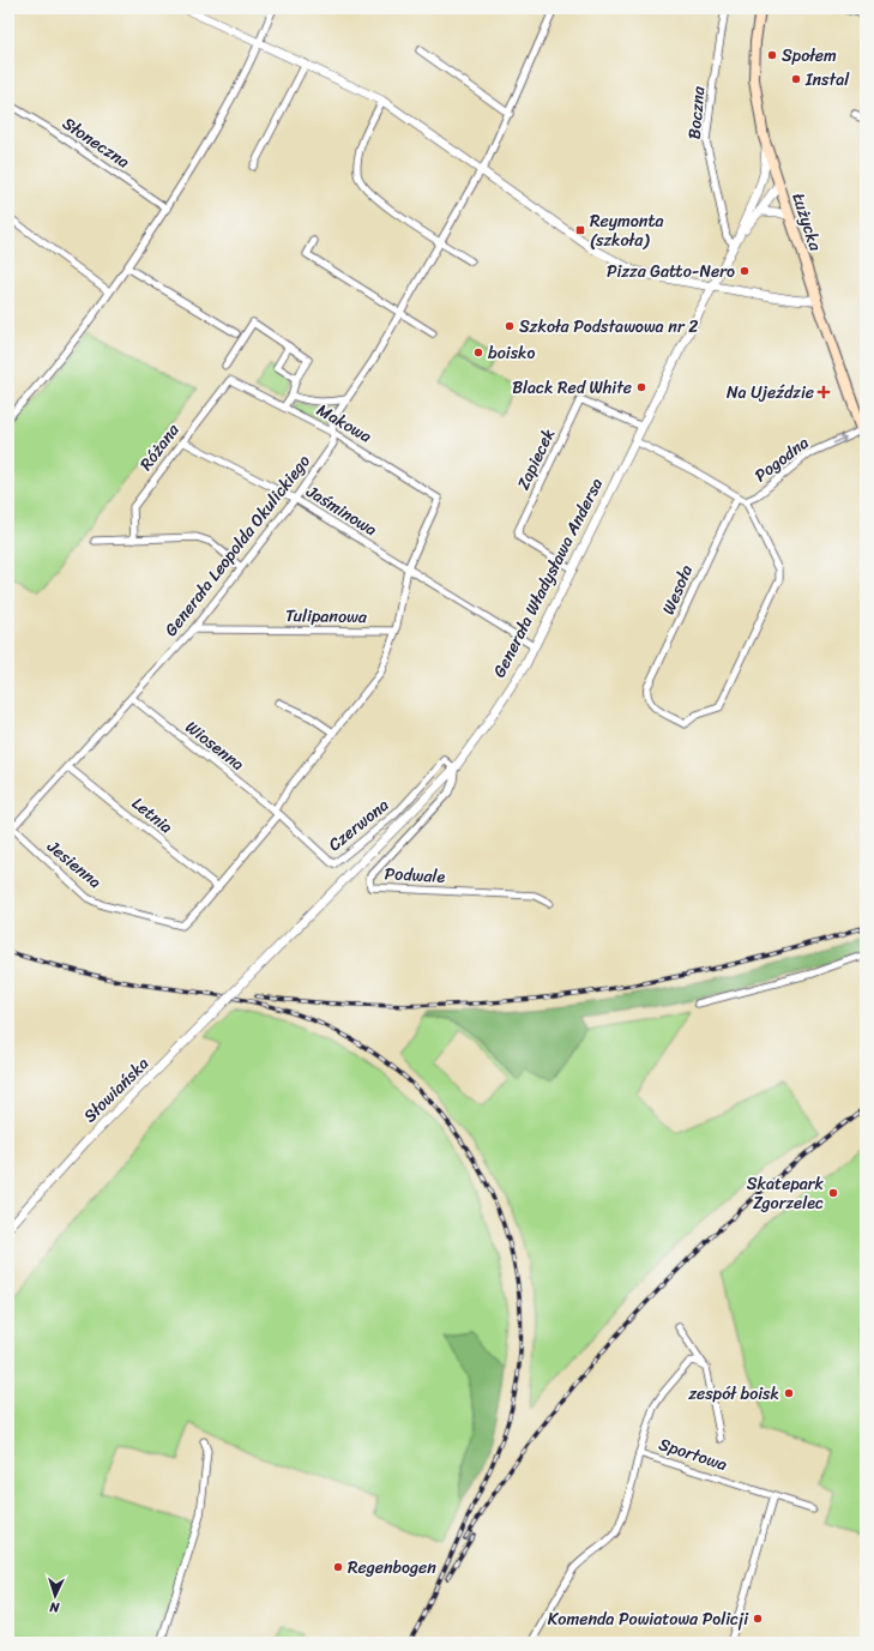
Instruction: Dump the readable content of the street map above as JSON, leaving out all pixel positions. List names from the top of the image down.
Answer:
{
  "streets": {
    "main road": ["Łużycka"],
    "street": [
      "Boczna",
      "Słoneczna",
      "Makowa",
      "Różana",
      "Zapiecek",
      "Pogodna",
      "Jaśminowa",
      "Generała Leopolda Okulickiego",
      "Generała Władysława Andersa",
      "Wesoła",
      "Tulipanowa",
      "Wiosenna",
      "Letnia",
      "Czerwona",
      "Jesienna",
      "Podwale",
      "Słowiańska",
      "Sportowa"
    ]
  },
  "crossings": [
    ["Boczna", "Generała Władysława Andersa"],
    ["Łużycka", "Pogodna"],
    ["Łużycka", "Generała Władysława Andersa"],
    ["Makowa", "Różana"],
    ["Makowa", "Jaśminowa"],
    ["Makowa", "Generała Leopolda Okulickiego"],
    ["Różana", "Jaśminowa"],
    ["Zapiecek", "Generała Władysława Andersa"],
    ["Pogodna", "Generała Władysława Andersa"],
    ["Pogodna", "Wesoła"],
    ["Jaśminowa", "Generała Leopolda Okulickiego"],
    ["Jaśminowa", "Generała Władysława Andersa"],
    ["Generała Leopolda Okulickiego", "Tulipanowa"],
    ["Generała Leopolda Okulickiego", "Wiosenna"],
    ["Generała Leopolda Okulickiego", "Letnia"],
    ["Generała Leopolda Okulickiego", "Jesienna"],
    ["Generała Władysława Andersa", "Czerwona"],
    ["Generała Władysława Andersa", "Podwale"],
    ["Generała Władysława Andersa", "Słowiańska"],
    ["Wiosenna", "Czerwona"],
    ["Letnia", "Jesienna"],
    ["Czerwona", "Podwale"]
  ],
  "places": {
    "other": [
      "Społem",
      "Instal",
      "Pizza Gatto-Nero",
      "Szkoła Podstawowa nr 2",
      "boisko",
      "Black Red White",
      "Skatepark Zgorzelec",
      "zespół boisk",
      "Regenbogen",
      "Komenda Powiatowa Policji"
    ],
    "transit": ["Reymonta (szkoła)"],
    "health": ["Na Ujeździe"]
  },
  "north": "bottom"
}
